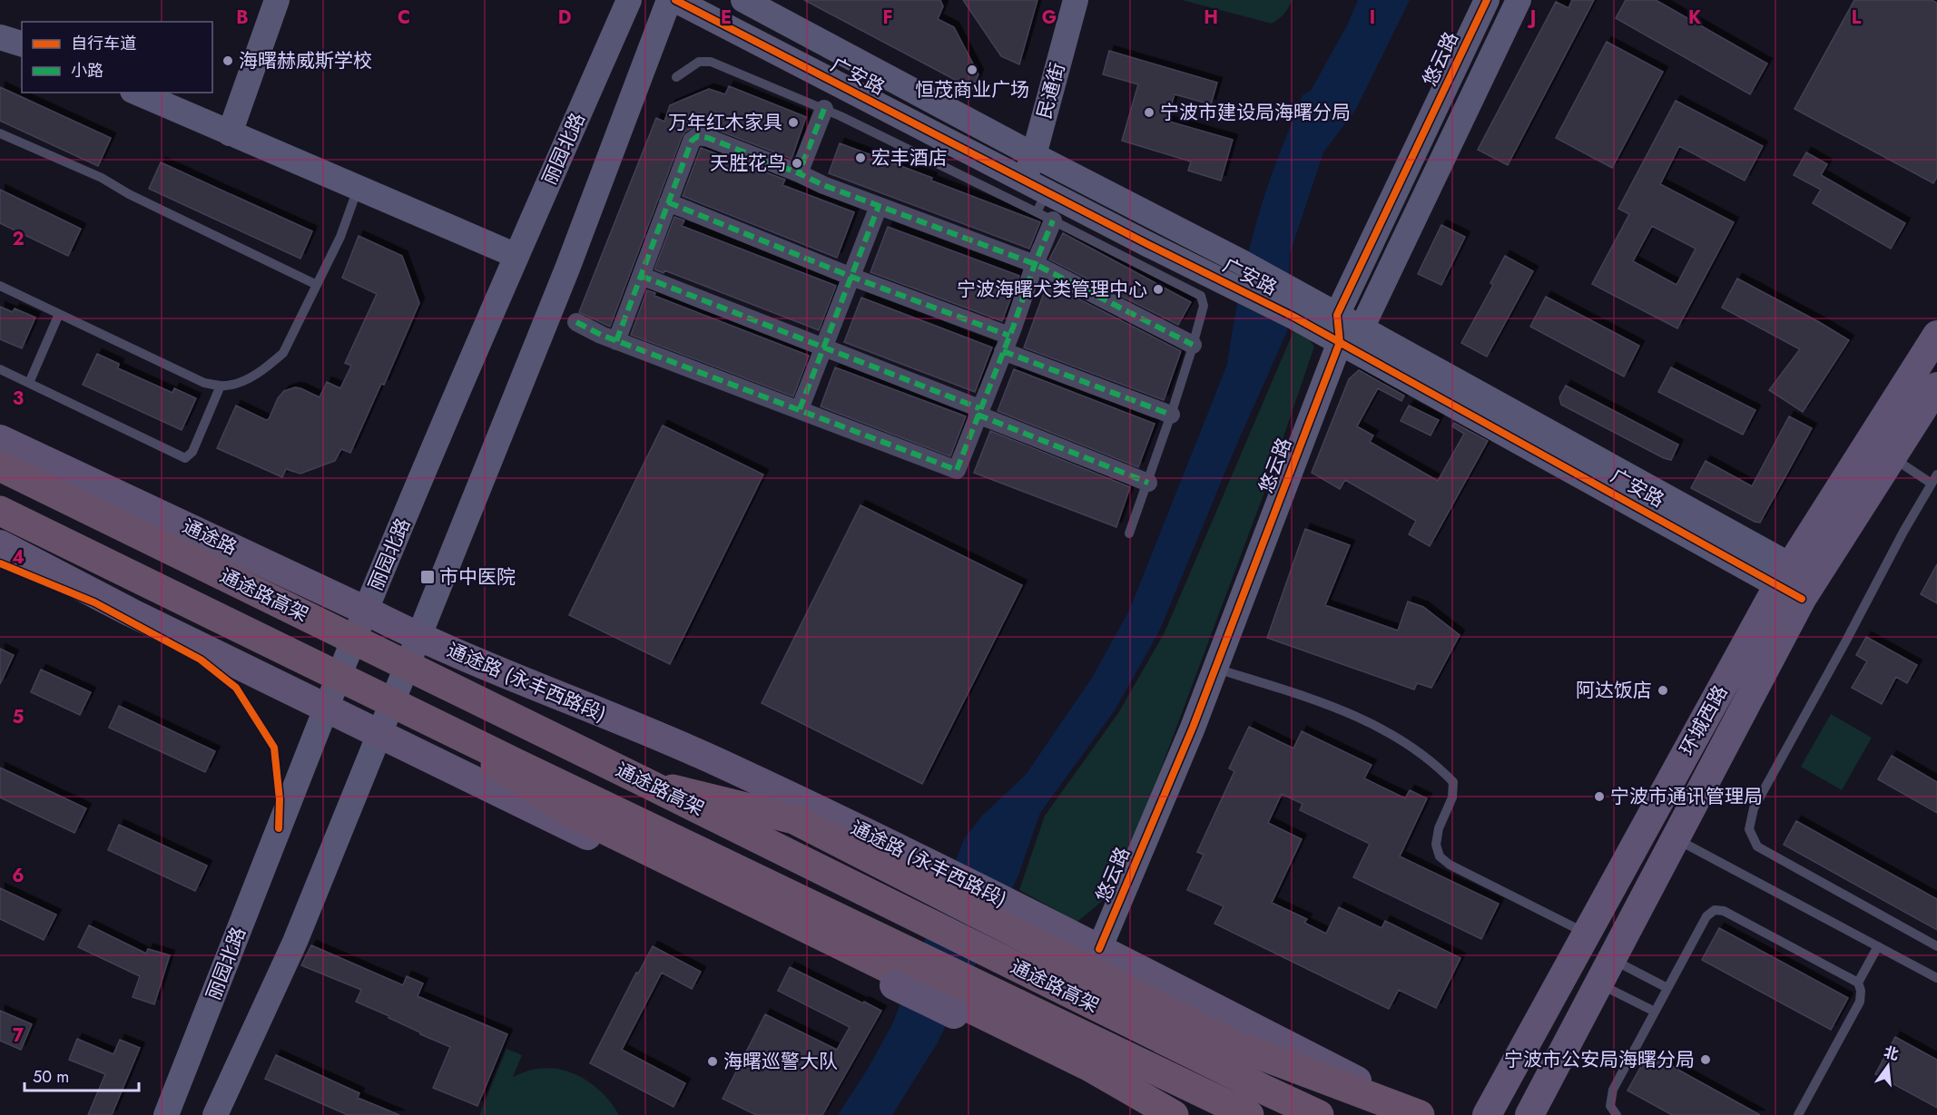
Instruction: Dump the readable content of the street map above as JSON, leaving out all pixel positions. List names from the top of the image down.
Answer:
{
  "streets": {
    "highway": ["通途路高架"],
    "main road": ["通途路", "通途路 (永丰西路段)", "环城西路"],
    "street": [
      "悠云路",
      "广安路",
      "民通街",
      "丽园北路"
    ]
  },
  "crossings": [
    ["悠云路", "广安路"],
    ["悠云路", "通途路 (永丰西路段)"],
    ["广安路", "民通街"],
    ["广安路", "环城西路"],
    ["丽园北路", "通途路"],
    ["通途路", "通途路 (永丰西路段)"]
  ],
  "places": {
    "other": [
      "海曙赫威斯学校",
      "恒茂商业广场",
      "宁波市建设局海曙分局",
      "万年红木家具",
      "宏丰酒店",
      "天胜花鸟",
      "宁波海曙犬类管理中心",
      "阿达饭店",
      "宁波市通讯管理局",
      "宁波市公安局海曙分局",
      "海曙巡警大队"
    ],
    "transit": ["市中医院"]
  },
  "legend": ["自行车道", "小路"],
  "scale_bar": "50 m",
  "north": "top",
  "grid": {
    "columns": [
      "B",
      "C",
      "D",
      "E",
      "F",
      "G",
      "H",
      "I",
      "J",
      "K",
      "L"
    ],
    "rows": [
      "2",
      "3",
      "4",
      "5",
      "6",
      "7"
    ]
  }
}
